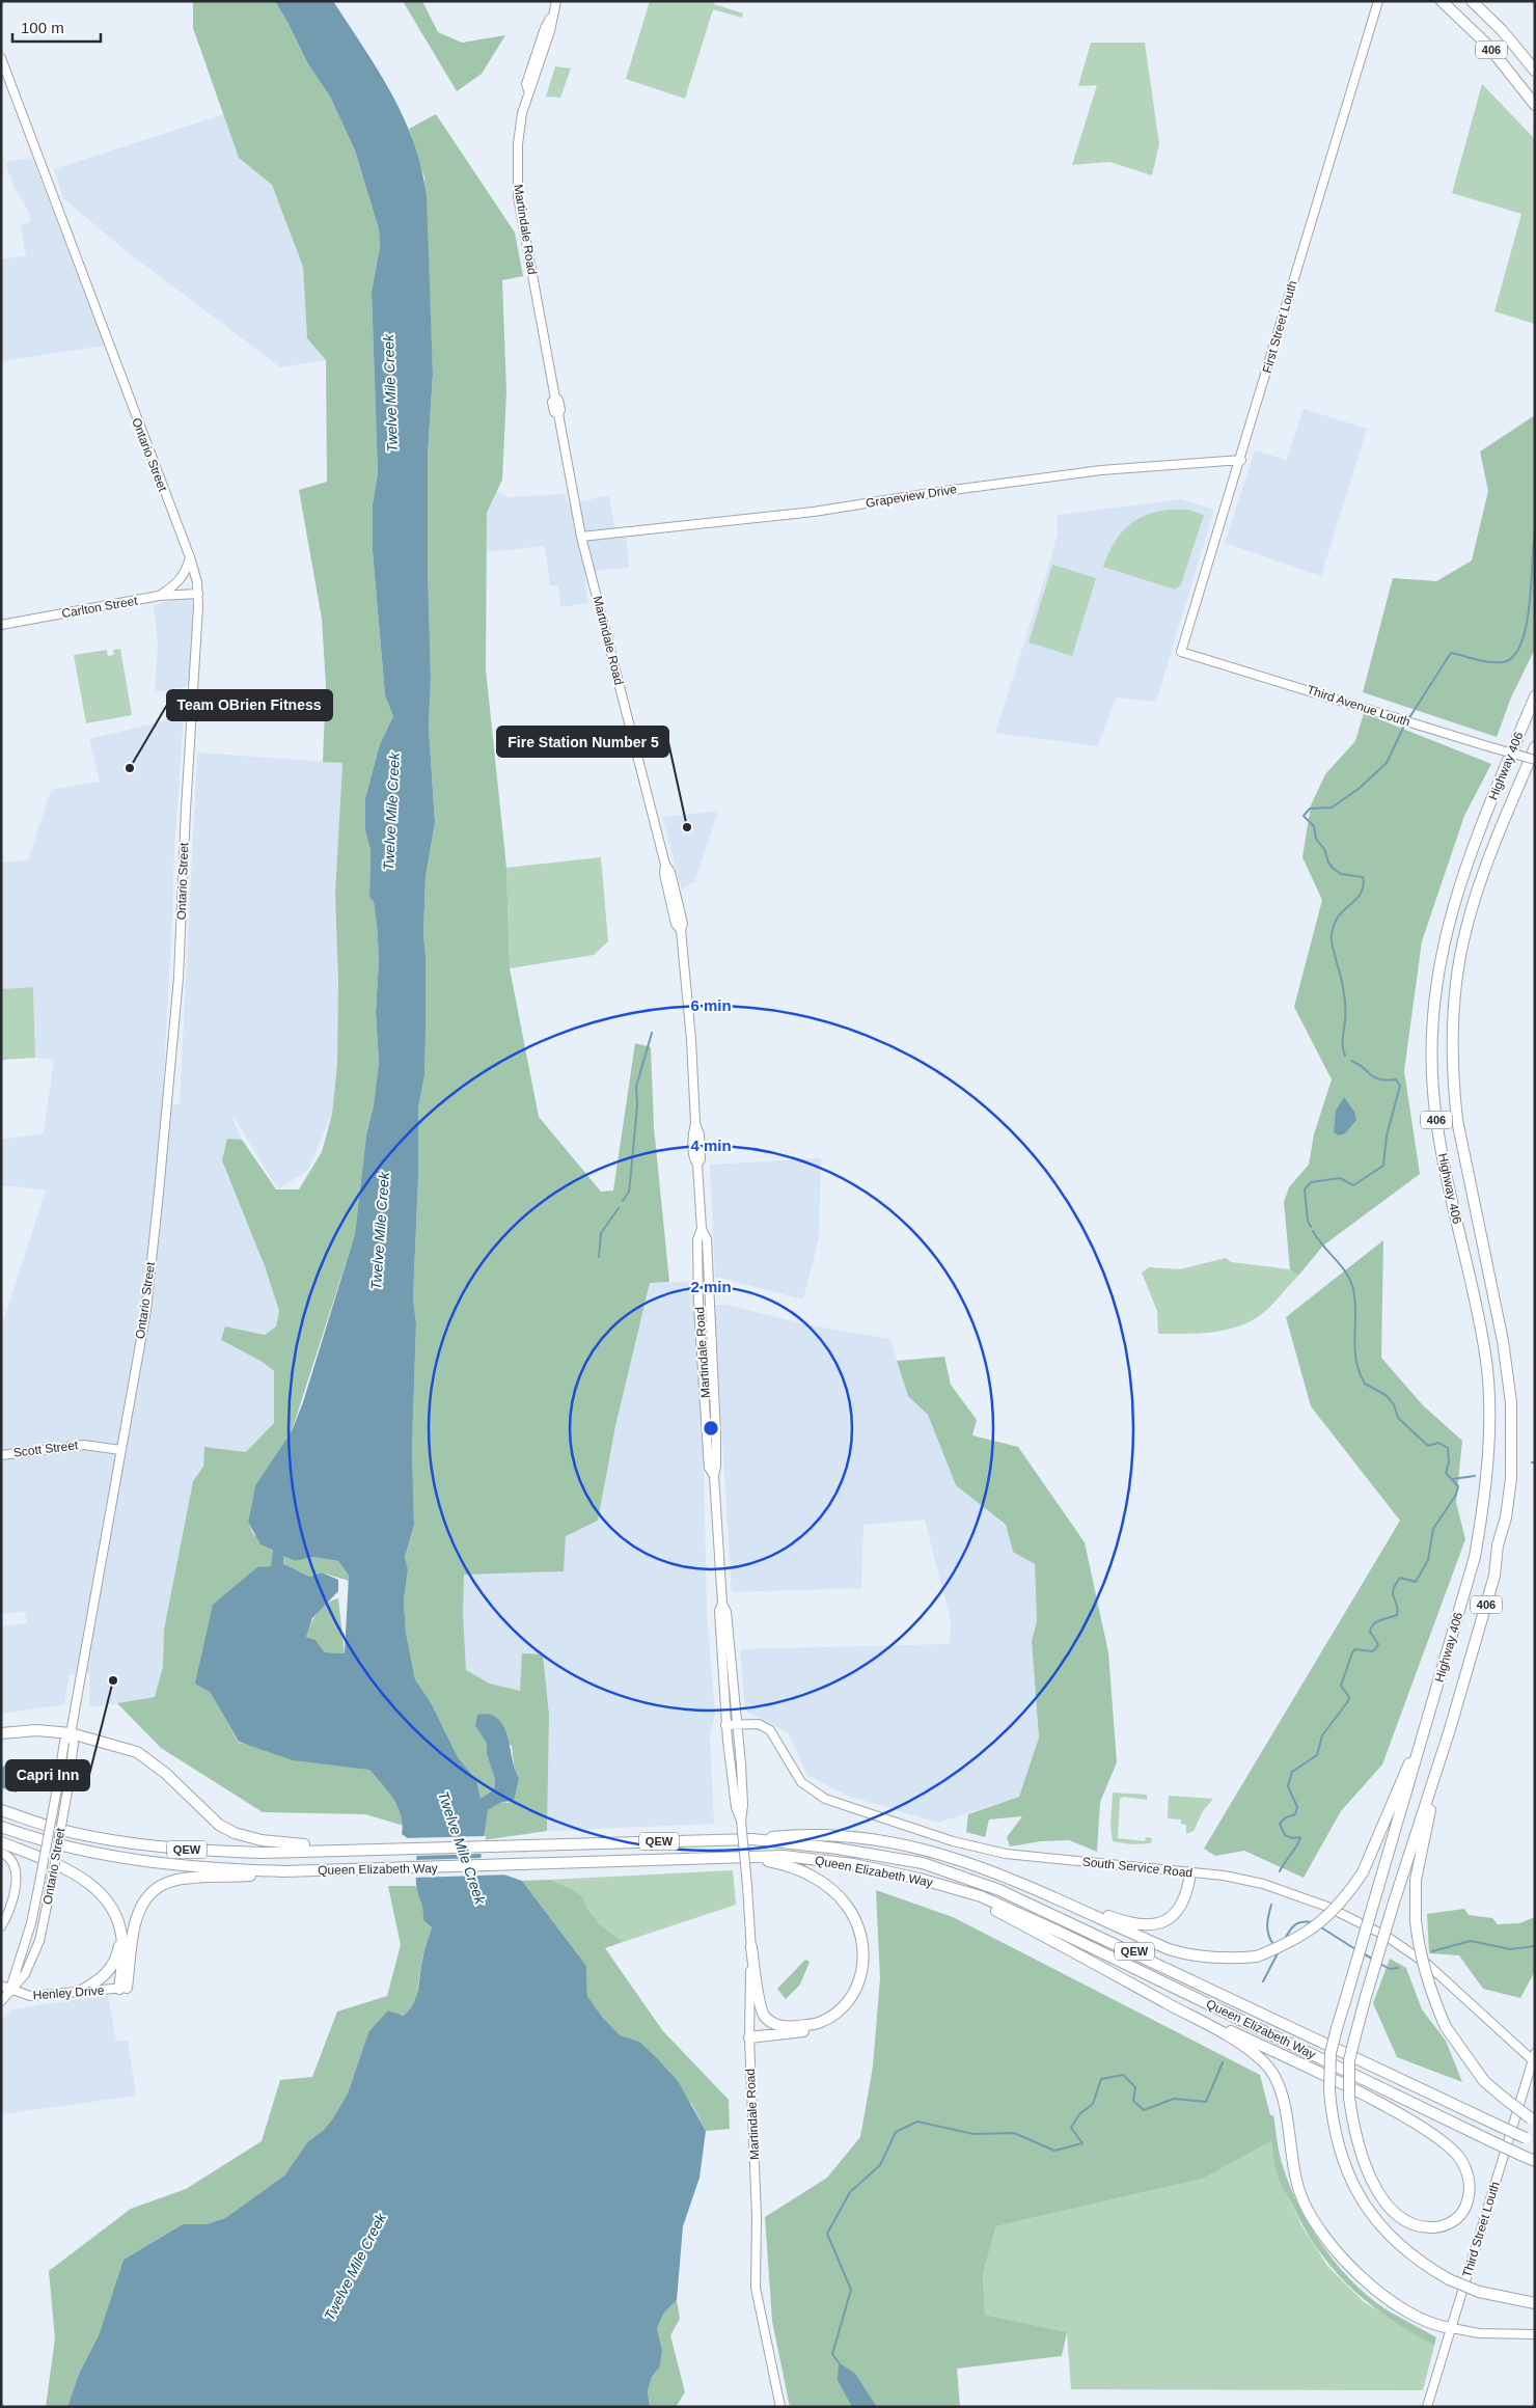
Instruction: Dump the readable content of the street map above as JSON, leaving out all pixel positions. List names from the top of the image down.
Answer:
{
  "streets": {
    "highway": [
      "406",
      "Highway 406",
      "QEW",
      "Queen Elizabeth Way"
    ],
    "main road": [
      "Martindale Road",
      "First Street Louth",
      "Ontario Street",
      "Grapeview Drive",
      "Carlton Street",
      "Third Avenue Louth",
      "Scott Street",
      "South Service Road",
      "Henley Drive",
      "Third Street Louth"
    ]
  },
  "crossings": [
    ["Martindale Road", "Grapeview Drive"],
    ["Martindale Road", "South Service Road"],
    ["First Street Louth", "Grapeview Drive"],
    ["First Street Louth", "Third Avenue Louth"],
    ["Ontario Street", "Carlton Street"],
    ["Ontario Street", "Scott Street"],
    ["Ontario Street", "Henley Drive"],
    ["South Service Road", "Third Street Louth"]
  ],
  "water": ["Twelve Mile Creek"],
  "places": ["Team OBrien Fitness", "Fire Station Number 5", "Capri Inn"],
  "scale_bar": "100 m",
  "rings": ["6 min", "4 min", "2 min"]
}
